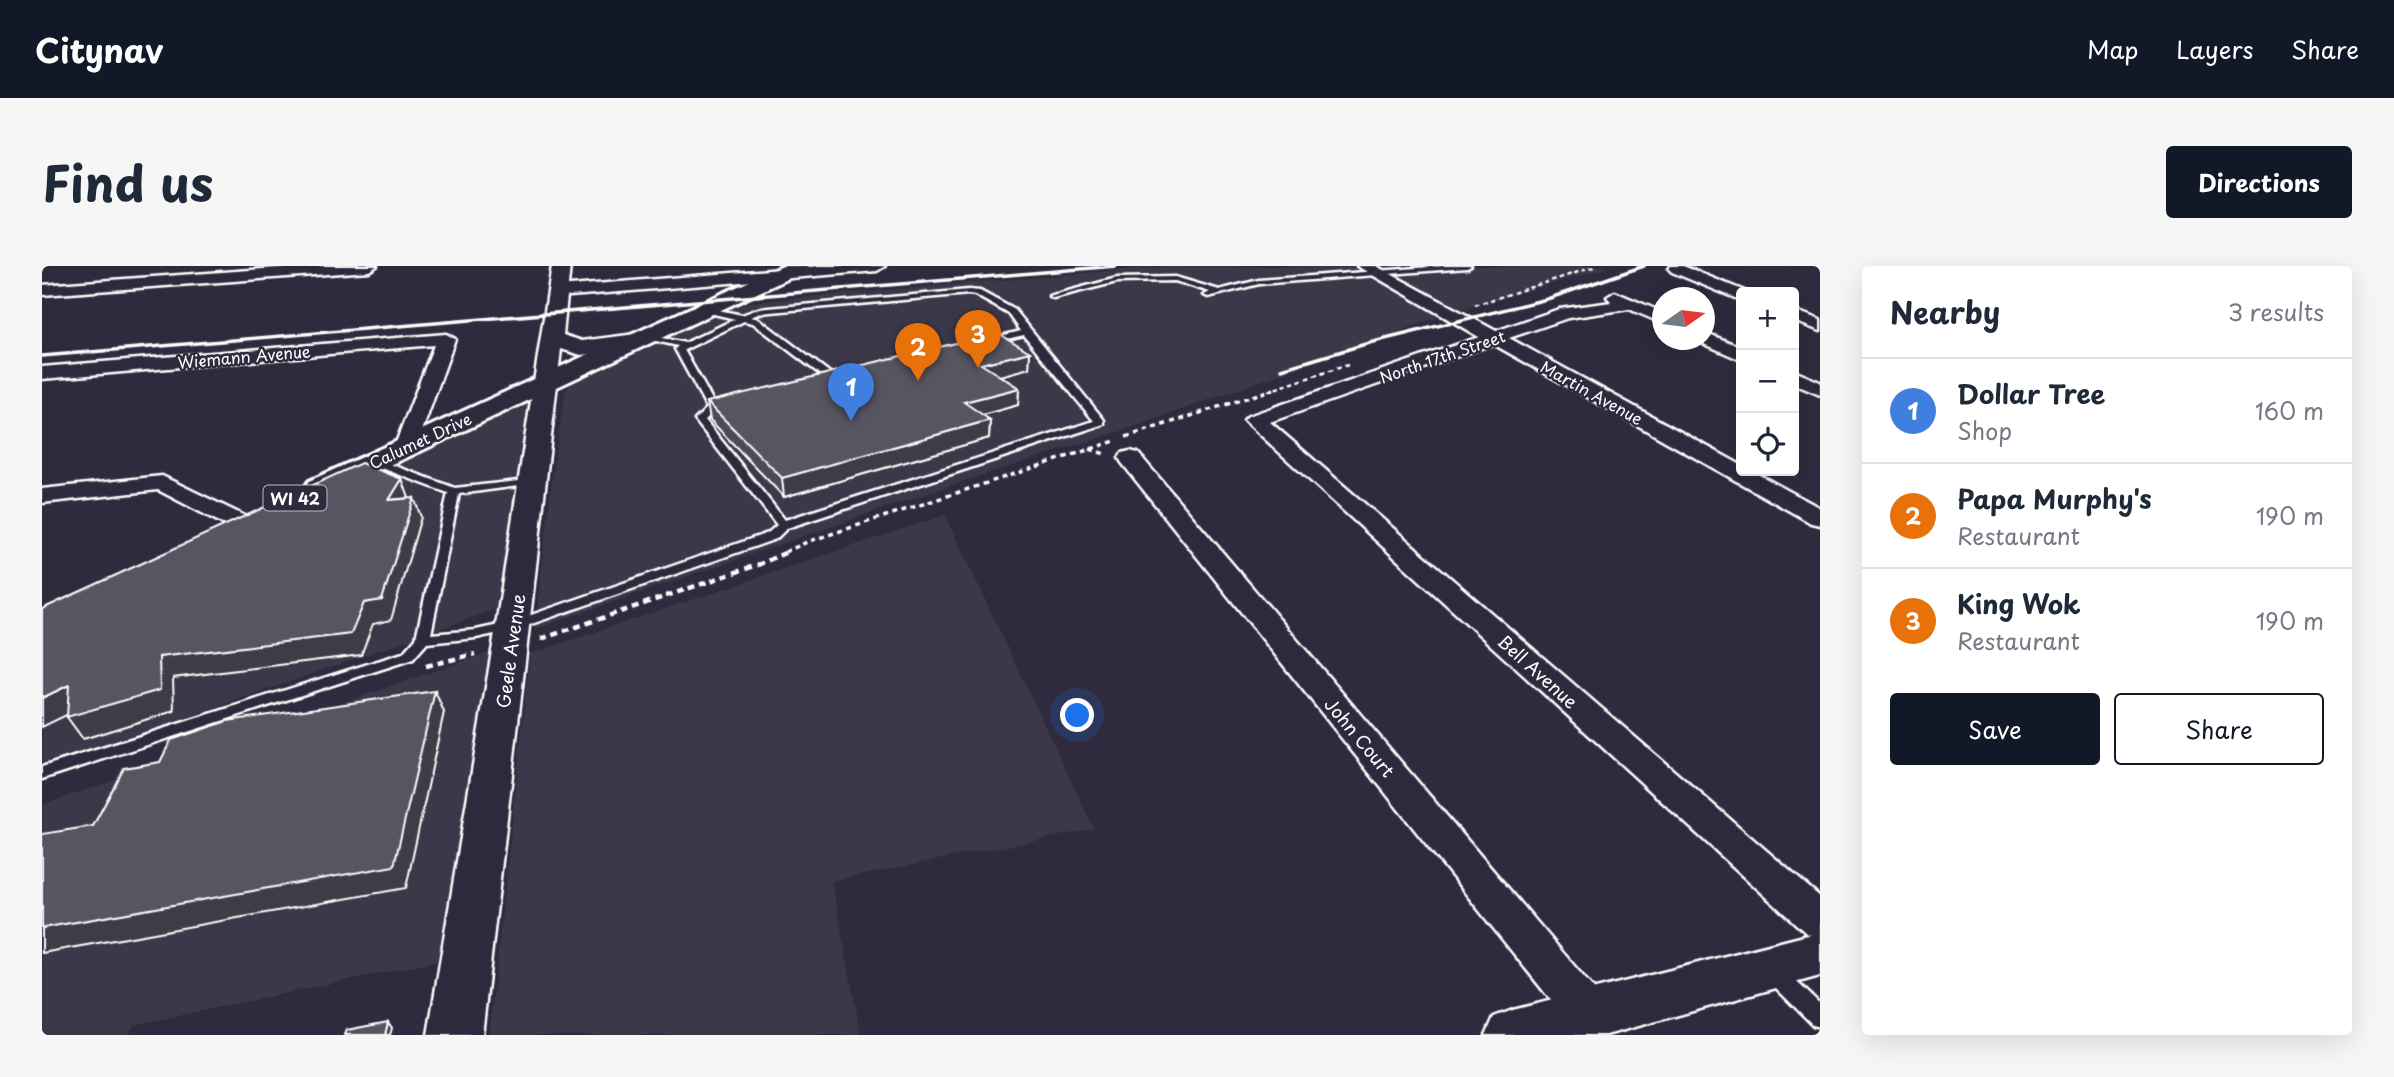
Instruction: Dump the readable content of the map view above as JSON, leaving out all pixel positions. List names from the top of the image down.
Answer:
{
  "streets": {
    "main road": ["Calumet Drive", "WI 42"],
    "street": [
      "Wiemann Avenue",
      "North 17th Street",
      "Martin Avenue",
      "Geele Avenue",
      "Bell Avenue",
      "John Court"
    ]
  },
  "crossings": [
    ["Wiemann Avenue", "Calumet Drive"],
    ["North 17th Street", "Martin Avenue"],
    ["North 17th Street", "Bell Avenue"],
    ["Calumet Drive", "Geele Avenue"]
  ],
  "north": "right",
  "page": {
    "header": "Citynav",
    "nav": ["Map", "Layers", "Share"],
    "title": "Find us",
    "buttons": [
      "Directions",
      ["Save", "Share"]
    ],
    "heading": ["Nearby", "3 results"],
    "map_buttons": ["+", "−"],
    "pins": ["3", "2", "1"],
    "list": [
      {
        "mark": "1",
        "name": "Dollar Tree",
        "note": "Shop",
        "value": "160 m"
      },
      {
        "mark": "2",
        "name": "Papa Murphy's",
        "note": "Restaurant",
        "value": "190 m"
      },
      {
        "mark": "3",
        "name": "King Wok",
        "note": "Restaurant",
        "value": "190 m"
      }
    ]
  }
}
